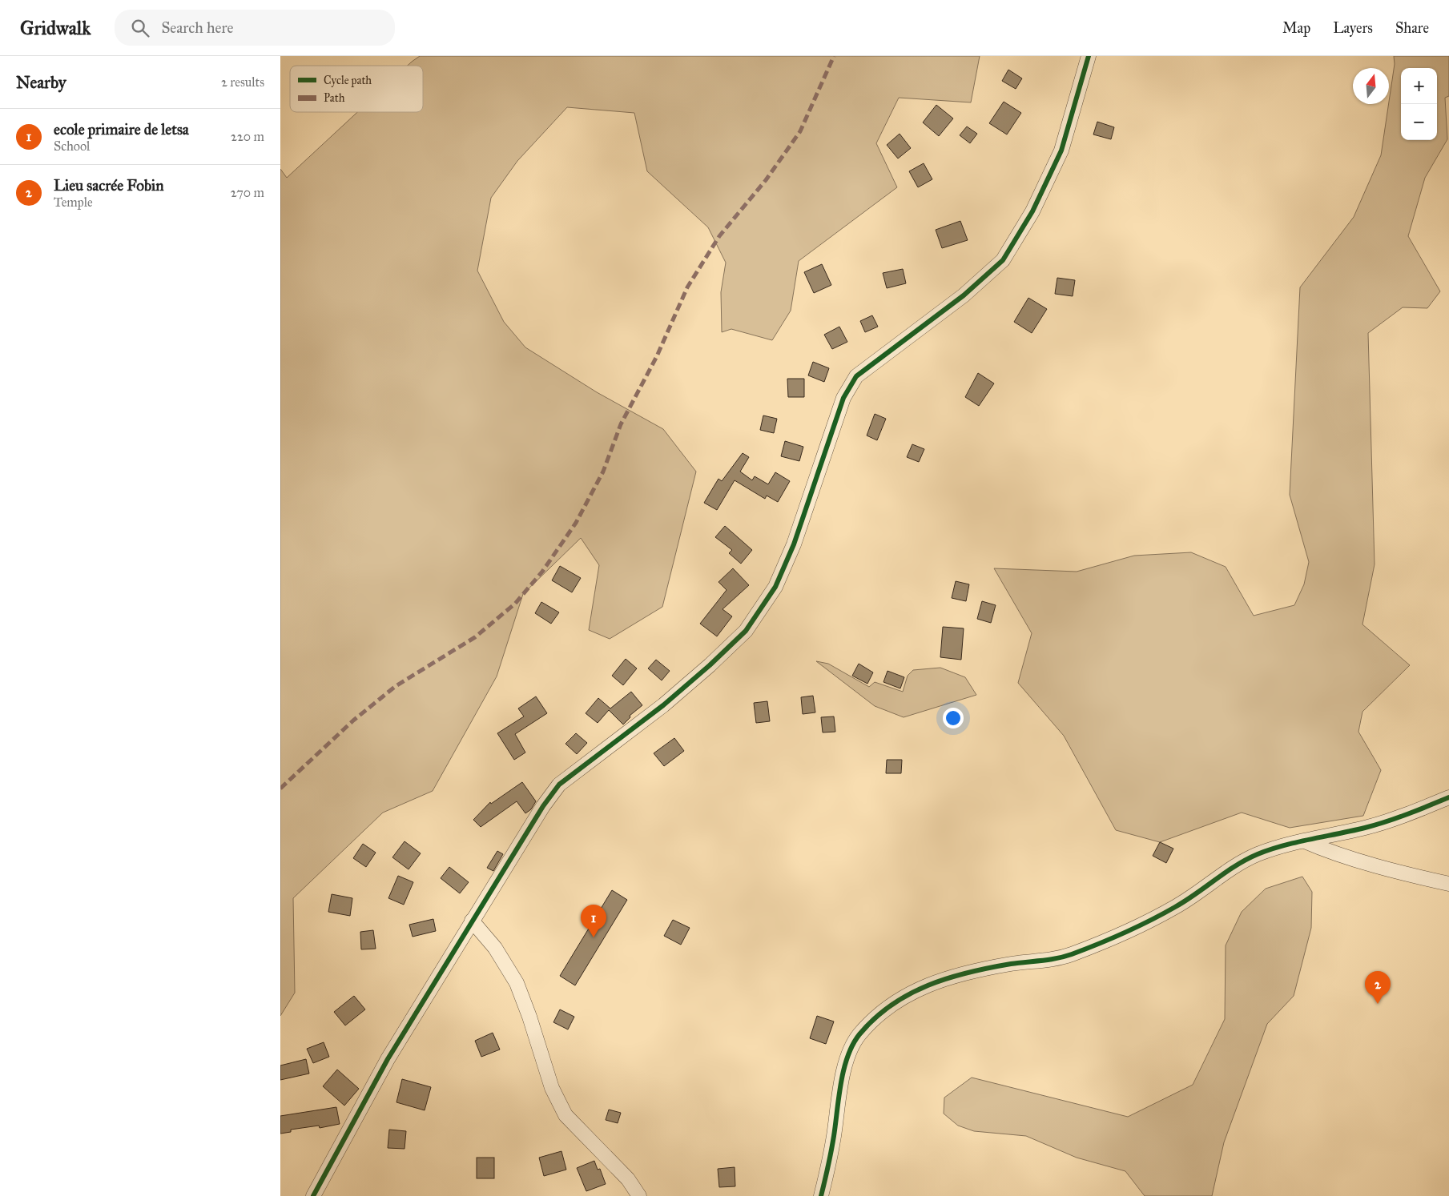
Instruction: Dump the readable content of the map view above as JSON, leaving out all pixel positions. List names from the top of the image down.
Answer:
{
  "legend": ["Cycle path", "Path"],
  "north": "top",
  "page": {
    "header": "Gridwalk",
    "search": "Search here",
    "nav": ["Map", "Layers", "Share"],
    "heading": ["Nearby", "2 results"],
    "map_buttons": ["+", "−"],
    "list": [
      {
        "mark": "1",
        "name": "ecole primaire de letsa",
        "note": "School",
        "value": "220 m"
      },
      {
        "mark": "2",
        "name": "Lieu sacrée Fobin",
        "note": "Temple",
        "value": "270 m"
      }
    ],
    "pins": ["1", "2"]
  }
}
